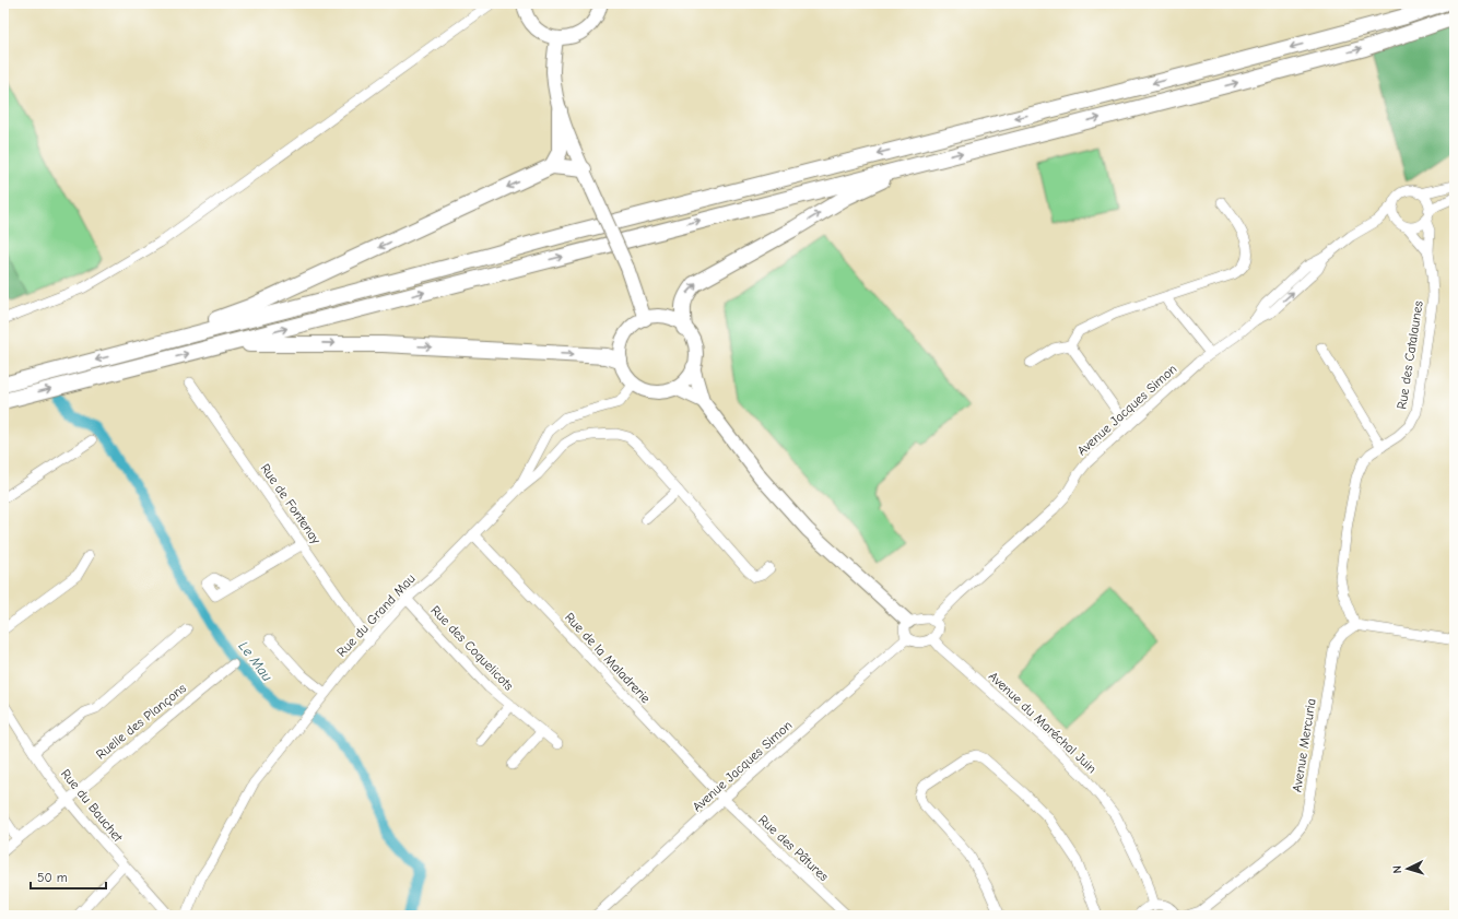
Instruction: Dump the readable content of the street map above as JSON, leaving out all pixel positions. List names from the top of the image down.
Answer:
{
  "streets": {
    "street": [
      "Rue des Catalaunes",
      "Avenue Jacques Simon",
      "Rue de Fontenay",
      "Rue du Grand Mau",
      "Rue des Coquelicots",
      "Rue de la Maladrerie",
      "Ruelle des Plançons",
      "Avenue du Maréchal Juin",
      "Avenue Mercuria",
      "Rue du Bauchet",
      "Rue des Pâtures"
    ]
  },
  "crossings": [
    ["Rue des Catalaunes", "Avenue Jacques Simon"],
    ["Rue des Catalaunes", "Avenue Mercuria"],
    ["Avenue Jacques Simon", "Rue de la Maladrerie"],
    ["Avenue Jacques Simon", "Avenue du Maréchal Juin"],
    ["Avenue Jacques Simon", "Rue des Pâtures"],
    ["Rue de Fontenay", "Rue du Grand Mau"],
    ["Rue du Grand Mau", "Rue des Coquelicots"],
    ["Rue du Grand Mau", "Rue de la Maladrerie"],
    ["Rue de la Maladrerie", "Rue des Pâtures"],
    ["Ruelle des Plançons", "Rue du Bauchet"]
  ],
  "water": ["Le Mau"],
  "scale_bar": "50 m",
  "north": "left"
}
